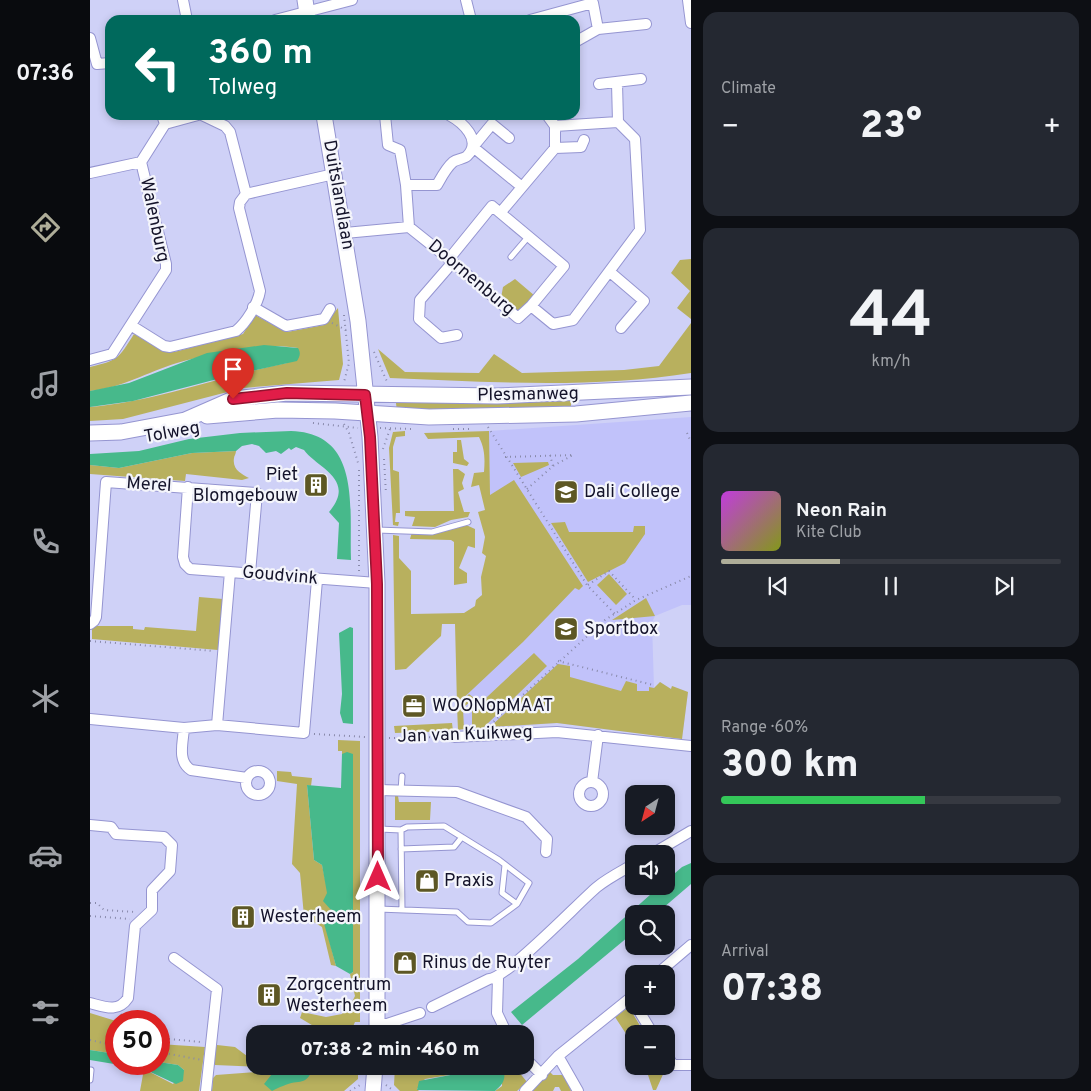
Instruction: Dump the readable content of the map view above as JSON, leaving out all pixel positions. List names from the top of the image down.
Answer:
{
  "streets": {
    "main road": ["Duitslandlaan", "Plesmanweg", "Tolweg"],
    "street": [
      "Walenburg",
      "Doornenburg",
      "Merel",
      "Goudvink",
      "Jan van Kuikweg"
    ]
  },
  "crossings": [
    ["Duitslandlaan", "Plesmanweg"],
    ["Duitslandlaan", "Tolweg"],
    ["Duitslandlaan", "Goudvink"],
    ["Duitslandlaan", "Jan van Kuikweg"],
    ["Plesmanweg", "Tolweg"],
    ["Merel", "Goudvink"]
  ],
  "places": {
    "building": ["Piet Blomgebouw", "Westerheem", "Zorgcentrum Westerheem"],
    "school or university": ["Dali College", "Sportbox"],
    "office": ["WOONopMAAT"],
    "shop": ["Praxis", "Rinus de Ruyter"]
  },
  "north": "bottom left",
  "page": {
    "tabs": "07:36",
    "tile": [
      "Climate",
      ["44", "km/h"],
      ["Range · 60%", "300 km"],
      ["Arrival", "07:38"]
    ],
    "turn": ["360 m", "Tolweg"],
    "heat": ["−", "23°", "+"],
    "song": ["Neon Rain", "Kite Club"],
    "map_buttons": ["+", "−"],
    "limit": "50",
    "trip": "07:38 · 2 min · 460 m"
  }
}
